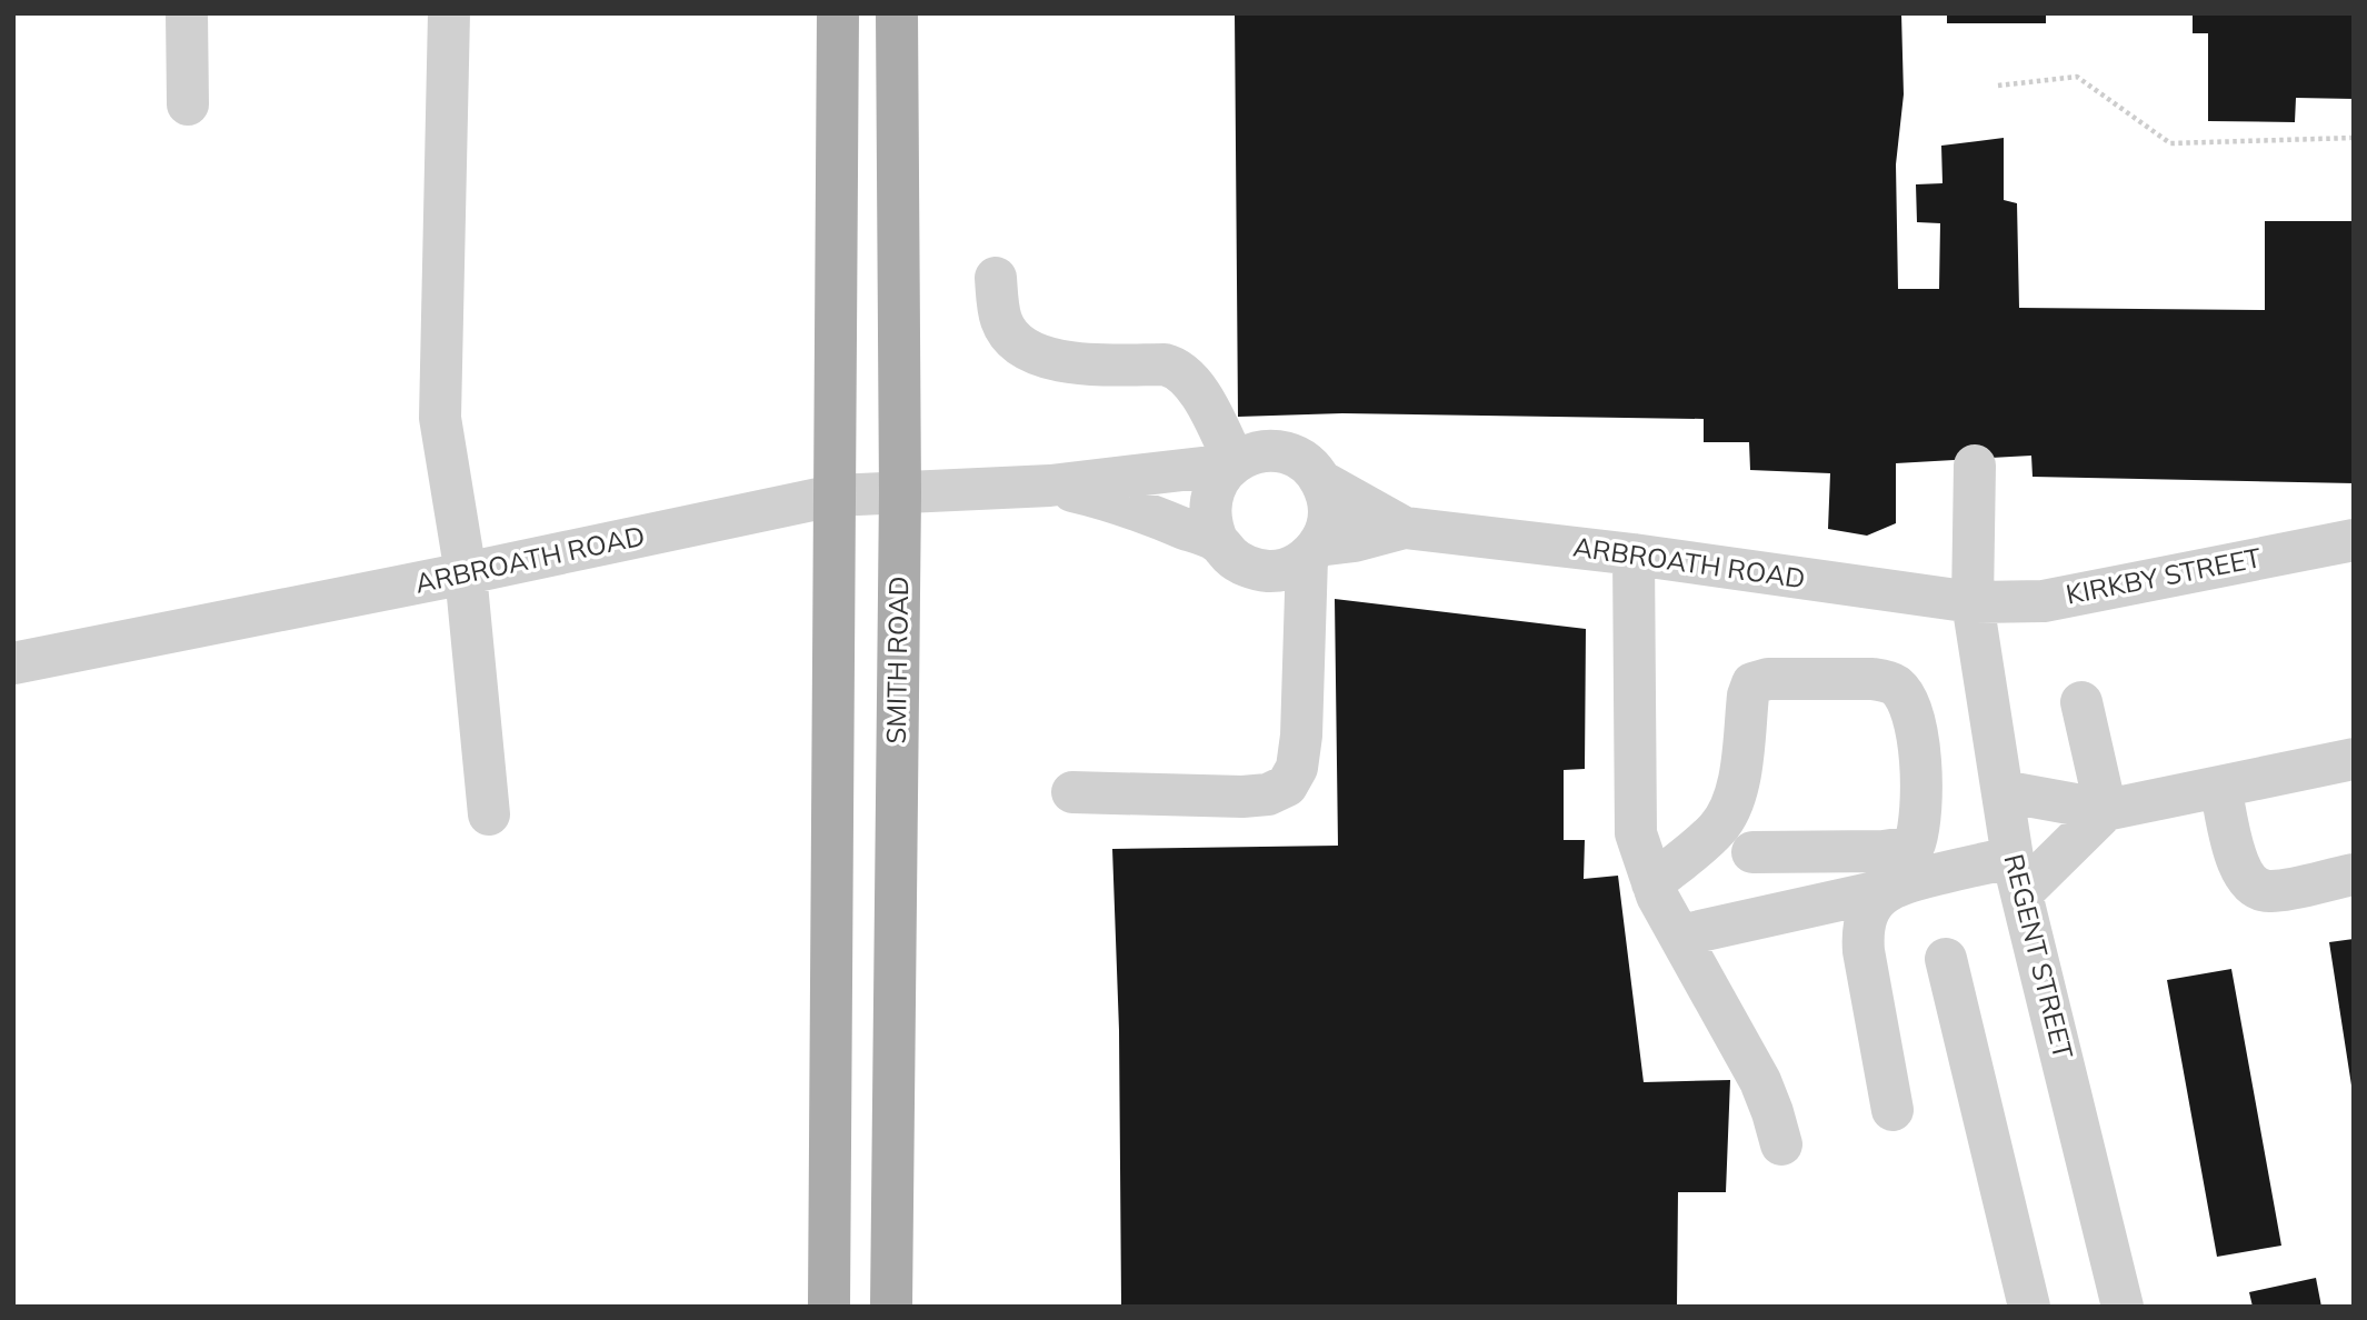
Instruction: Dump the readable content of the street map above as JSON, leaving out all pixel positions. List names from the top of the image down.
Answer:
{
  "streets": {
    "main road": ["SMITH ROAD"],
    "street": ["ARBROATH ROAD", "KIRKBY STREET", "REGENT STREET"]
  },
  "crossings": [
    ["ARBROATH ROAD", "KIRKBY STREET"],
    ["ARBROATH ROAD", "SMITH ROAD"],
    ["ARBROATH ROAD", "REGENT STREET"],
    ["KIRKBY STREET", "REGENT STREET"]
  ]
}
